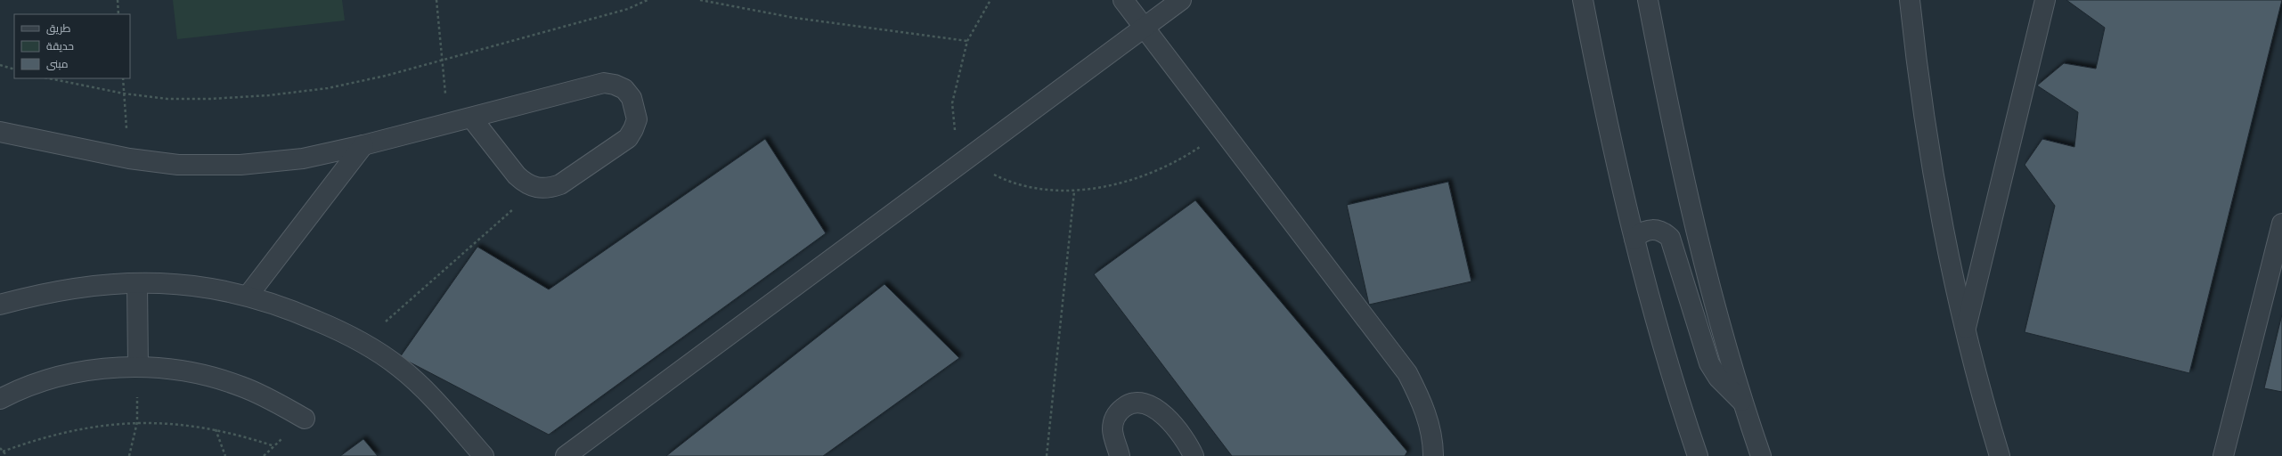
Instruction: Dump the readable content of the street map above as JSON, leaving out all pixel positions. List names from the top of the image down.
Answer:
{
  "legend": ["طريق", "حديقة", "مبنى"]
}
